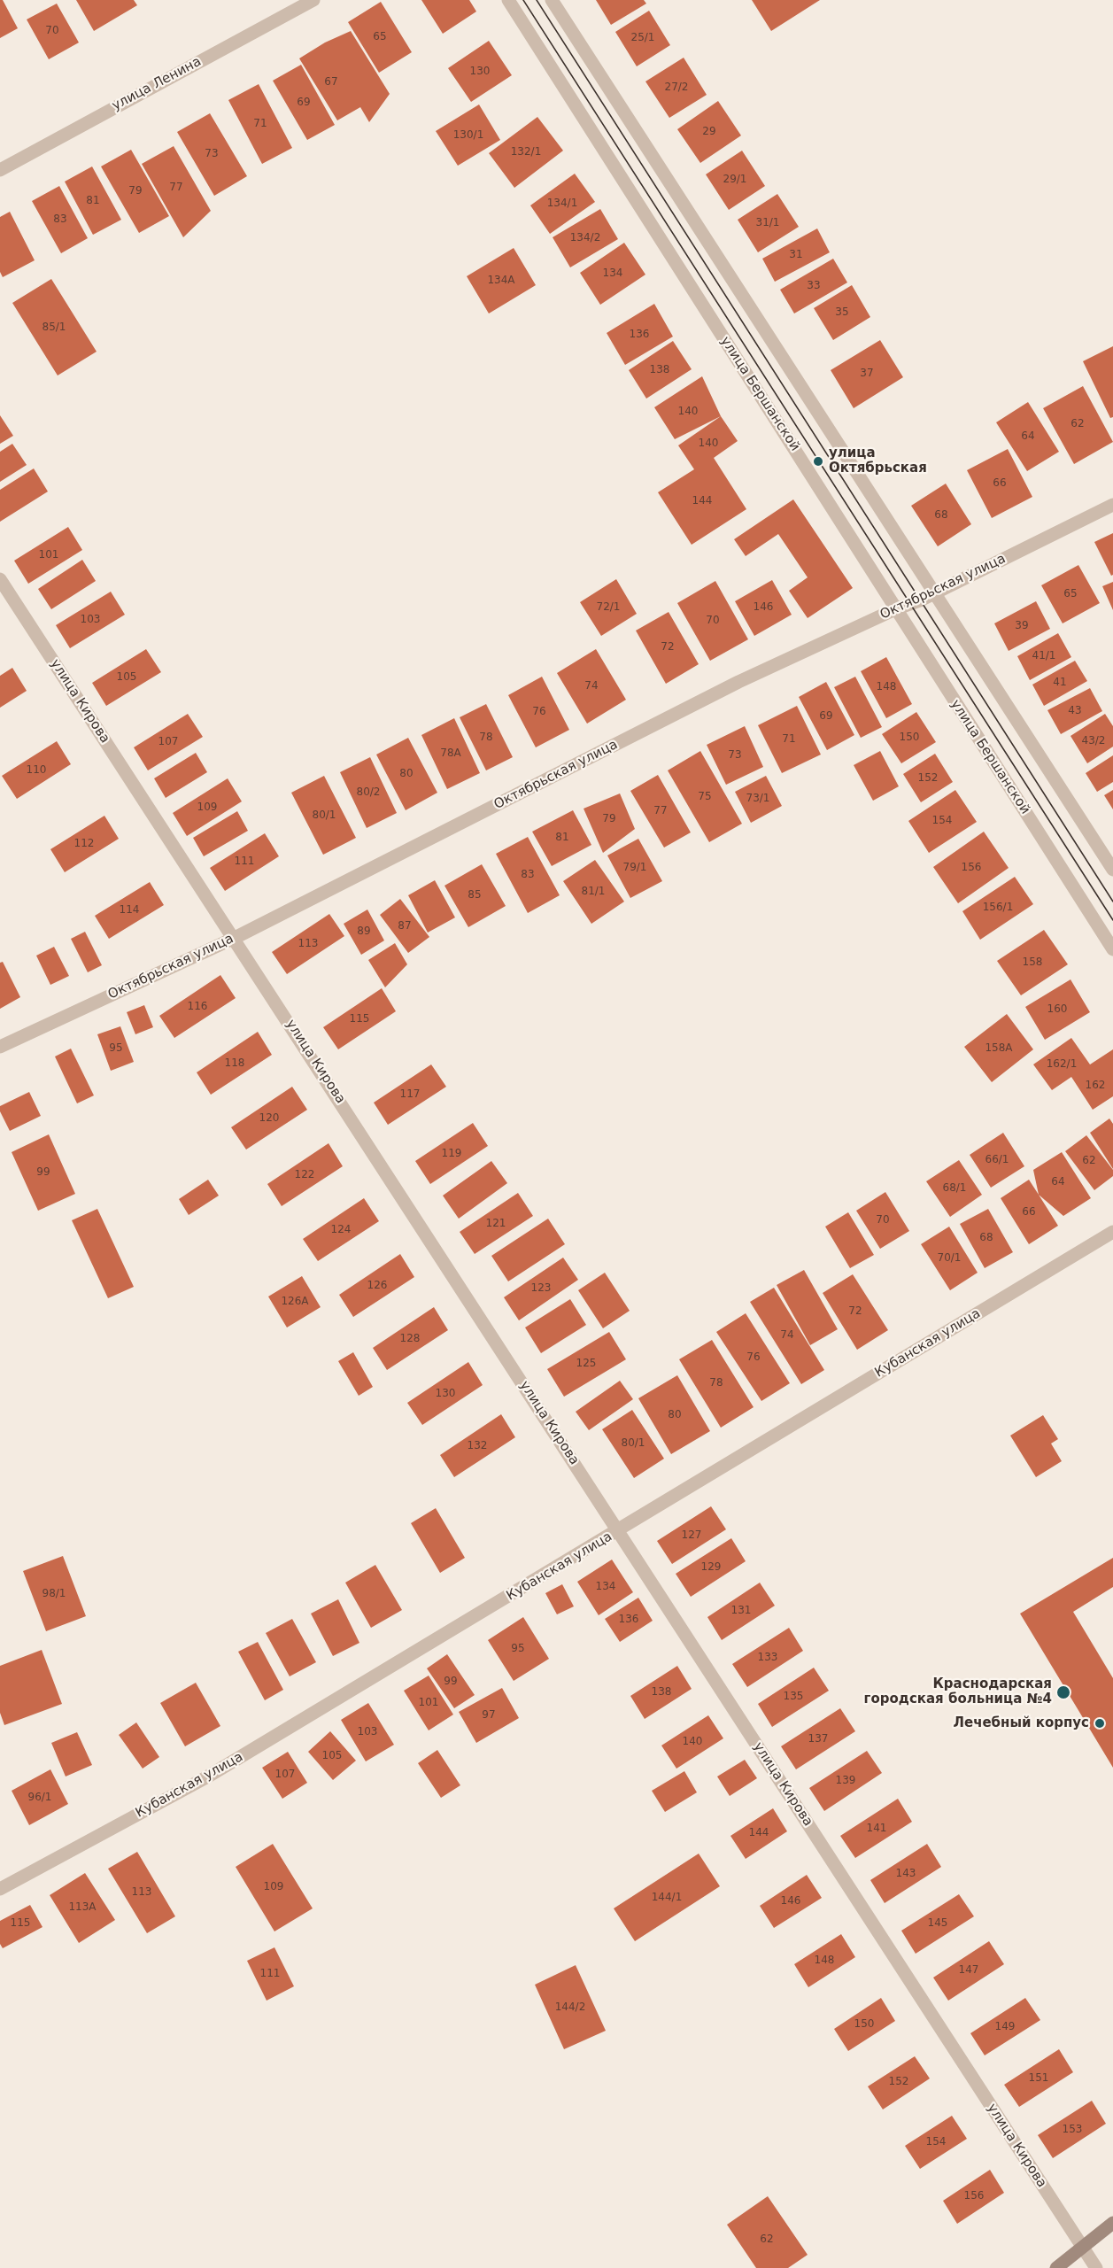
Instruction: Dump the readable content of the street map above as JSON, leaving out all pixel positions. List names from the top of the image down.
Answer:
{
  "streets": {
    "street": [
      "улица Ленина",
      "улица Бершанской",
      "Октябрьская улица",
      "улица Кирова",
      "Кубанская улица"
    ]
  },
  "crossings": [
    ["улица Бершанской", "Октябрьская улица"],
    ["Октябрьская улица", "улица Кирова"],
    ["улица Кирова", "Кубанская улица"]
  ],
  "places": ["улица Октябрьская", "Краснодарская городская больница №4", "Лечебный корпус"],
  "house_numbers": [
    "70",
    "65",
    "25/1",
    "130",
    "67",
    "27/2",
    "69",
    "71",
    "29",
    "130/1",
    "132/1",
    "73",
    "29/1",
    "77",
    "79",
    "81",
    "134/1",
    "83",
    "31/1",
    "134/2",
    "31",
    "134",
    "134А",
    "33",
    "35",
    "85/1",
    "136",
    "138",
    "37",
    "140",
    "62",
    "64",
    "140",
    "66",
    "144",
    "68",
    "101",
    "65",
    "72/1",
    "146",
    "103",
    "70",
    "39",
    "72",
    "41/1",
    "105",
    "41",
    "74",
    "148",
    "43",
    "76",
    "69",
    "78",
    "150",
    "71",
    "43/2",
    "107",
    "78А",
    "73",
    "110",
    "80",
    "152",
    "80/2",
    "75",
    "73/1",
    "109",
    "77",
    "80/1",
    "79",
    "154",
    "81",
    "112",
    "111",
    "79/1",
    "156",
    "83",
    "81/1",
    "85",
    "156/1",
    "114",
    "87",
    "89",
    "113",
    "158",
    "116",
    "160",
    "115",
    "95",
    "158А",
    "118",
    "162/1",
    "162",
    "117",
    "120",
    "119",
    "66/1",
    "62",
    "99",
    "122",
    "64",
    "68/1",
    "66",
    "70",
    "121",
    "124",
    "68",
    "70/1",
    "126",
    "123",
    "126А",
    "72",
    "74",
    "128",
    "76",
    "125",
    "78",
    "130",
    "80",
    "80/1",
    "132",
    "127",
    "129",
    "134",
    "98/1",
    "131",
    "136",
    "95",
    "133",
    "99",
    "138",
    "135",
    "101",
    "97",
    "103",
    "137",
    "140",
    "105",
    "107",
    "139",
    "96/1",
    "141",
    "144",
    "143",
    "109",
    "113",
    "144/1",
    "146",
    "113А",
    "115",
    "145",
    "148",
    "147",
    "111",
    "144/2",
    "150",
    "149",
    "151",
    "152",
    "153",
    "154",
    "156",
    "62"
  ]
}
